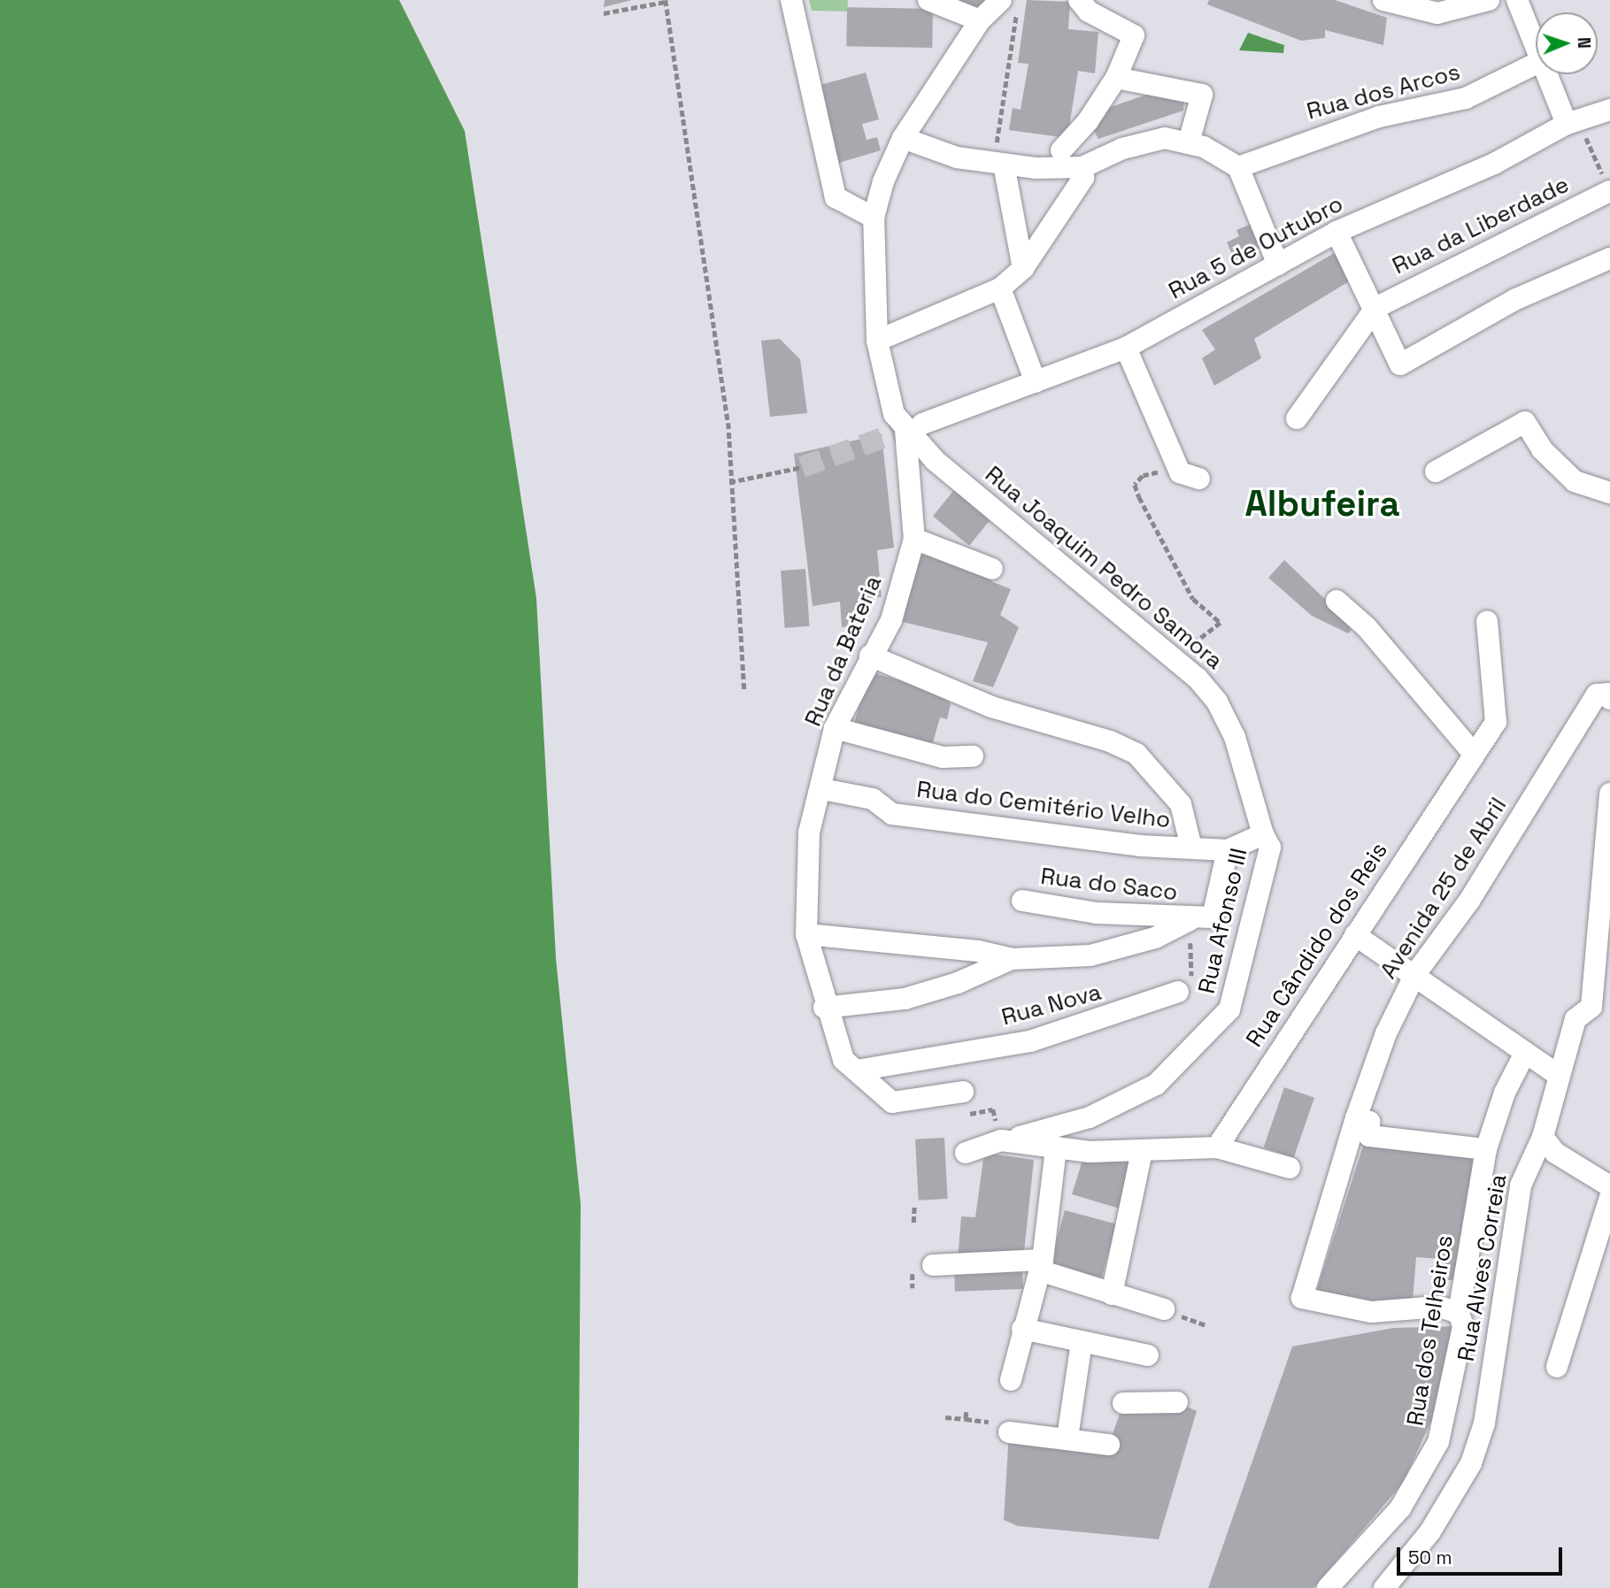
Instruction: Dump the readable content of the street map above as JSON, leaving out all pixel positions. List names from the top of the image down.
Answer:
{
  "streets": {
    "street": [
      "Rua dos Arcos",
      "Rua da Liberdade",
      "Rua 5 de Outubro",
      "Rua Joaquim Pedro Samora",
      "Rua da Bateria",
      "Rua do Cemitério Velho",
      "Rua do Saco",
      "Avenida 25 de Abril",
      "Rua Afonso III",
      "Rua Cândido dos Reis",
      "Rua Nova",
      "Rua Alves Correia",
      "Rua dos Telheiros"
    ]
  },
  "crossings": [
    ["Rua 5 de Outubro", "Rua Joaquim Pedro Samora"],
    ["Rua 5 de Outubro", "Rua da Bateria"],
    ["Rua Joaquim Pedro Samora", "Rua da Bateria"],
    ["Rua Joaquim Pedro Samora", "Rua Afonso III"],
    ["Rua da Bateria", "Rua do Cemitério Velho"],
    ["Rua da Bateria", "Rua Nova"],
    ["Avenida 25 de Abril", "Rua dos Telheiros"]
  ],
  "districts": ["Albufeira"],
  "scale_bar": "50 m",
  "north": "right"
}
